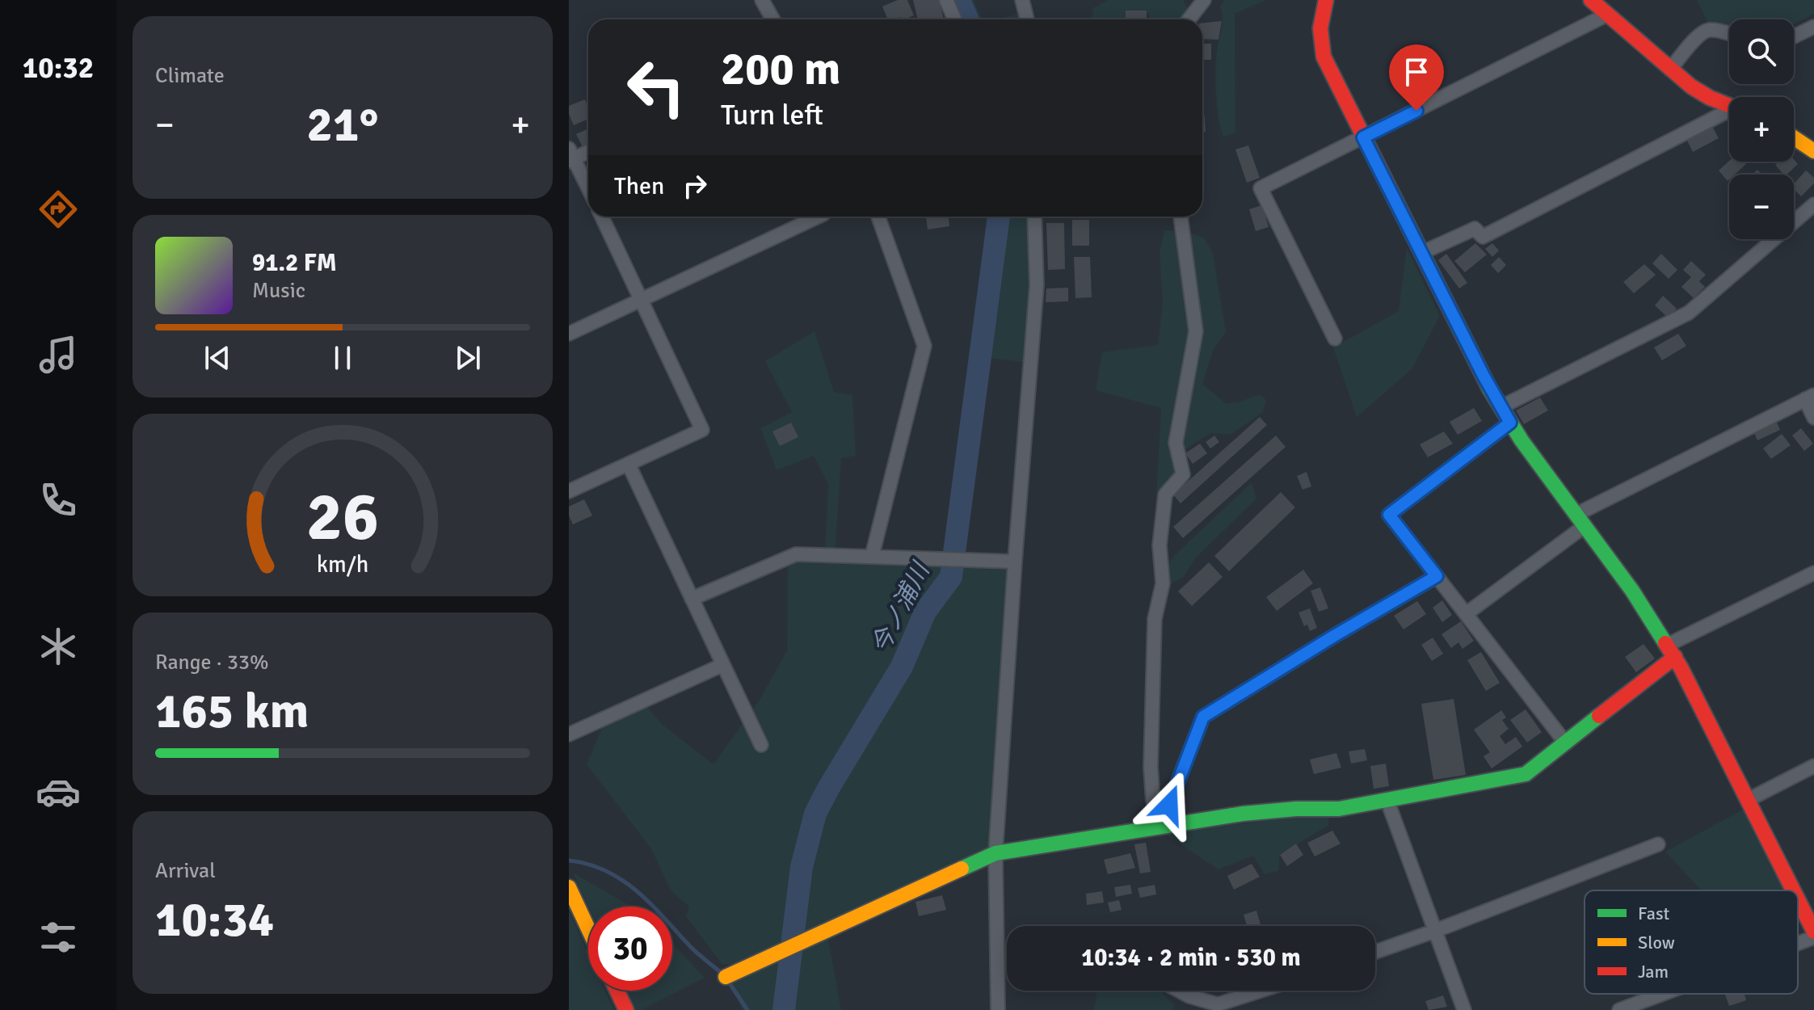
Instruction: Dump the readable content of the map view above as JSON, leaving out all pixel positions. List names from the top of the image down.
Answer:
{
  "water": ["今ノ浦川"],
  "legend": ["Fast", "Slow", "Jam"],
  "page": {
    "tabs": "10:32",
    "tile": [
      "Climate",
      ["Range · 33%", "165 km"],
      ["Arrival", "10:34"]
    ],
    "map_buttons": ["+", "−"],
    "turn": ["200 m", "Turn left"],
    "heat": ["−", "21°", "+"],
    "then": "Then",
    "song": ["91.2 FM", "Music"],
    "limit": "30",
    "trip": "10:34 · 2 min · 530 m",
    "gauge": ["26", "km/h"]
  }
}
